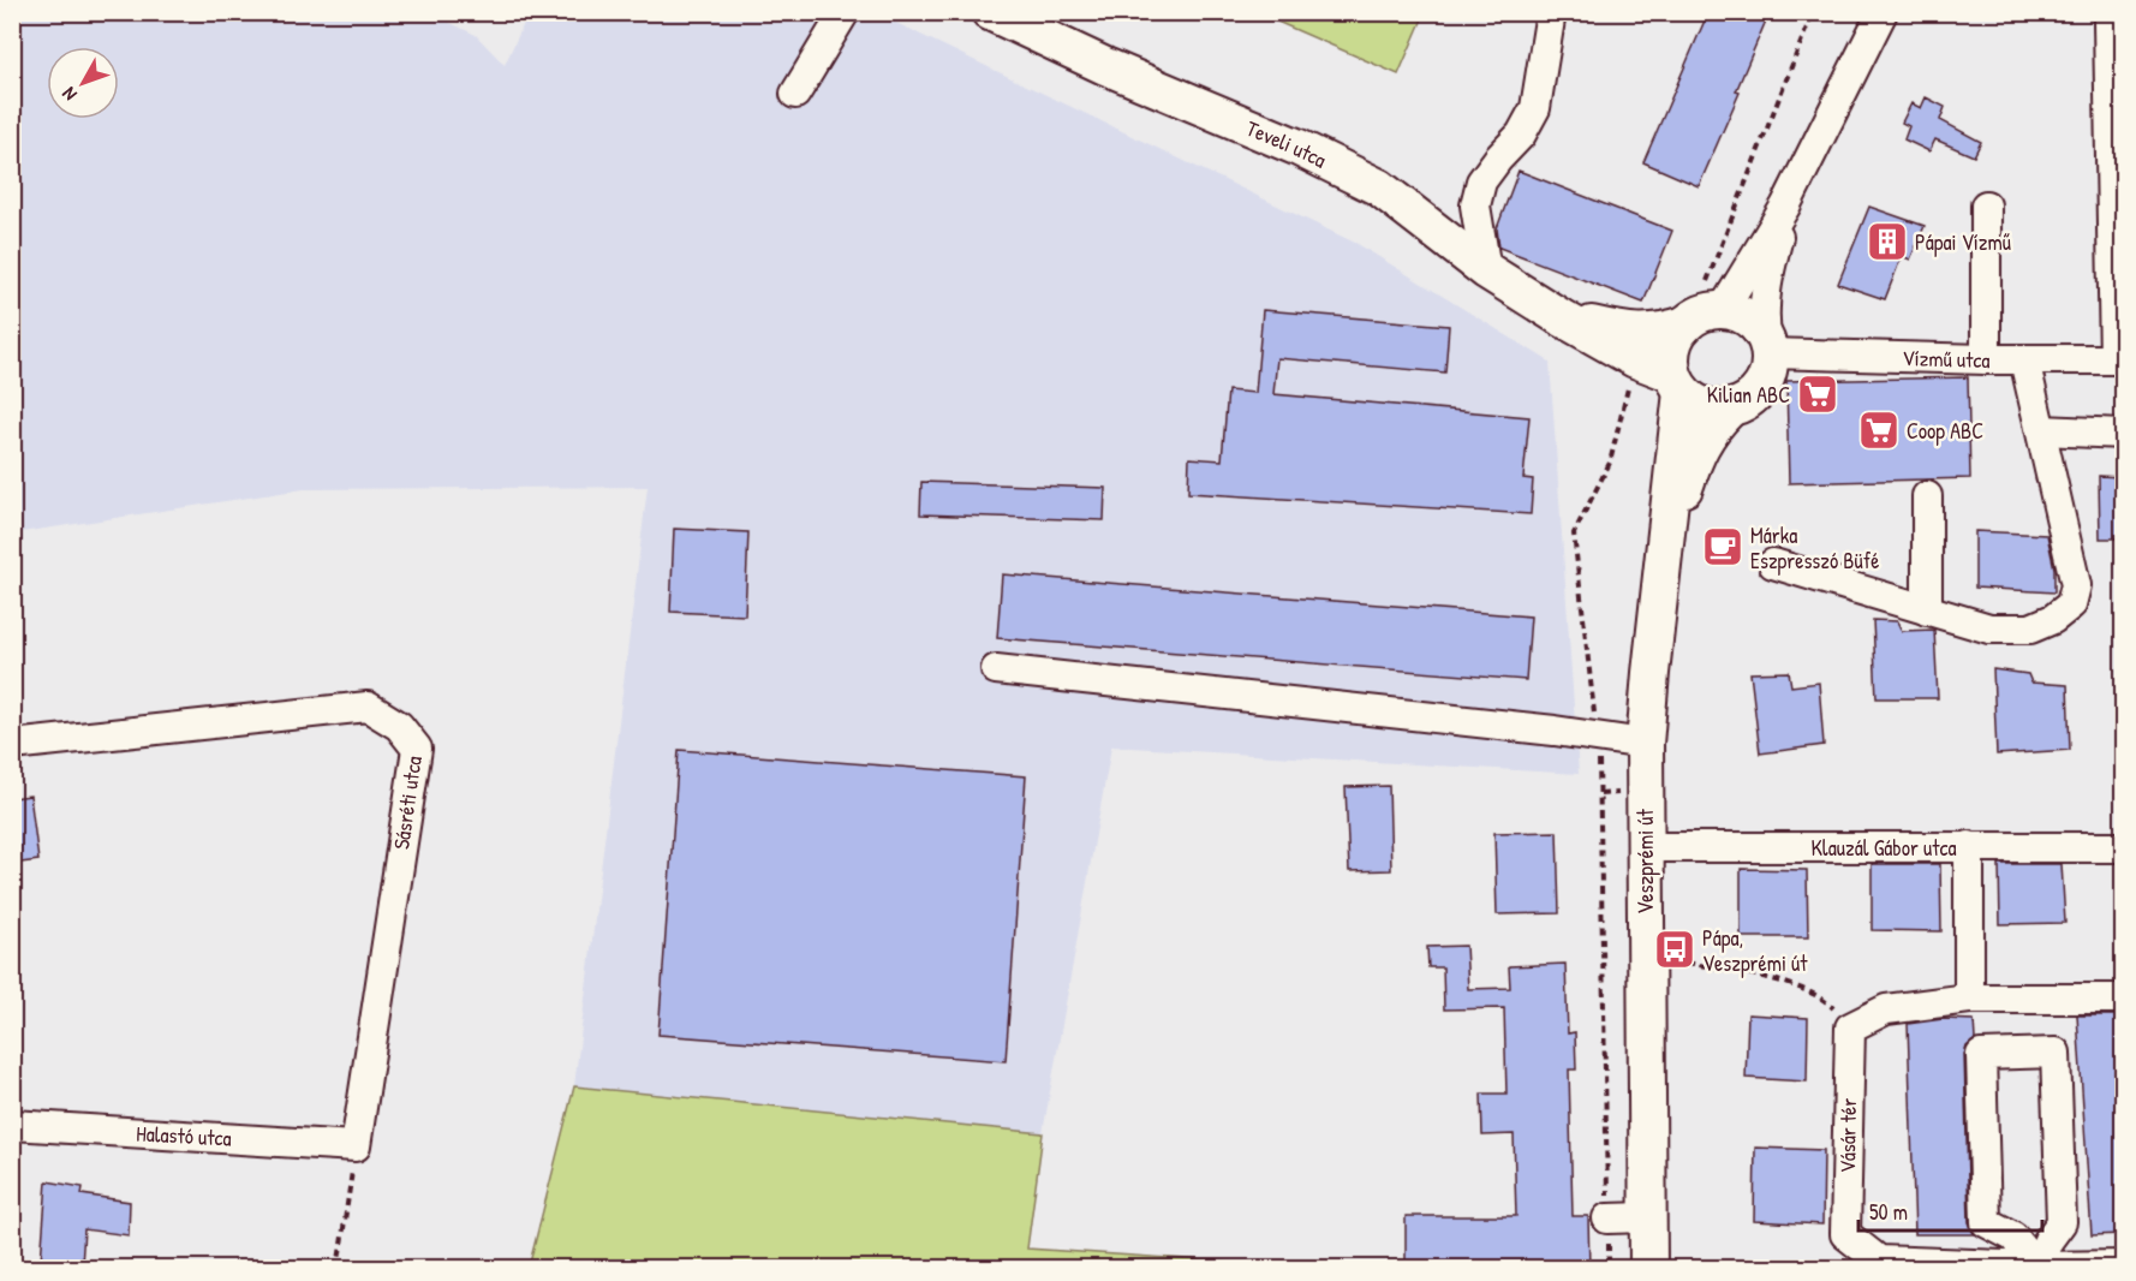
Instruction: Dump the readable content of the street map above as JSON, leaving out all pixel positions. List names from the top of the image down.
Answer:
{
  "streets": {
    "main road": ["Teveli utca", "Veszprémi út"],
    "street": [
      "Vízmű utca",
      "Sásréti utca",
      "Klauzál Gábor utca",
      "Halastó utca",
      "Vásár tér"
    ]
  },
  "crossings": [
    ["Teveli utca", "Vízmű utca"],
    ["Teveli utca", "Veszprémi út"],
    ["Vízmű utca", "Veszprémi út"],
    ["Sásréti utca", "Halastó utca"],
    ["Klauzál Gábor utca", "Veszprémi út"]
  ],
  "places": {
    "building": ["Pápai Vízmű"],
    "supermarket": ["Kilian ABC", "Coop ABC"],
    "cafe": ["Márka Eszpresszó Büfé"],
    "bus stop": ["Pápa, Veszprémi út"]
  },
  "scale_bar": "50 m",
  "north": "bottom left"
}
